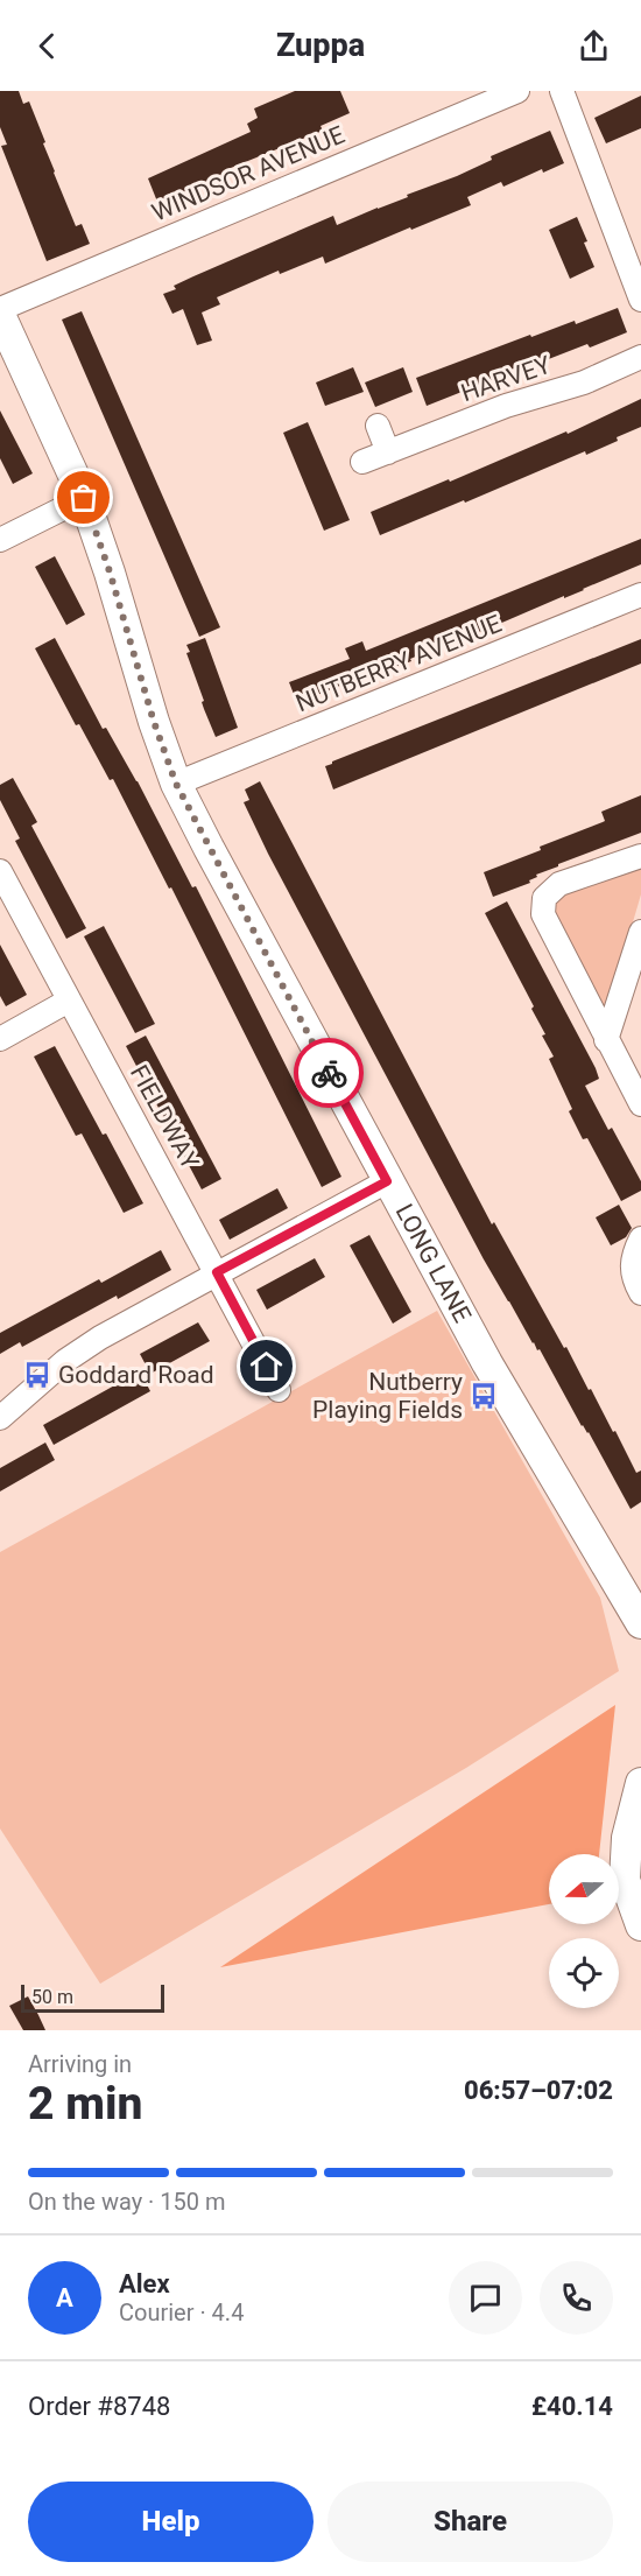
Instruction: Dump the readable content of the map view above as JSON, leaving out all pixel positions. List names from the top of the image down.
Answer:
{
  "streets": {
    "street": [
      "WINDSOR AVENUE",
      "HARVEY",
      "NUTBERRY AVENUE",
      "FIELDWAY",
      "LONG LANE"
    ]
  },
  "crossings": [
    ["NUTBERRY AVENUE", "LONG LANE"]
  ],
  "places": {
    "bus stop": ["Goddard Road", "Nutberry Playing Fields"]
  },
  "scale_bar": "50 m",
  "north": "left",
  "page": {
    "header": "Zuppa",
    "scale": "50 m",
    "heading": ["2 min", "Arriving in", "06:57–07:02"],
    "panel": [
      "Alex",
      "Courier · 4.4",
      "Order #8748",
      "£40.14"
    ],
    "bar": "On the way · 150 m",
    "round": "A",
    "buttons": ["Help", "Share"]
  }
}
